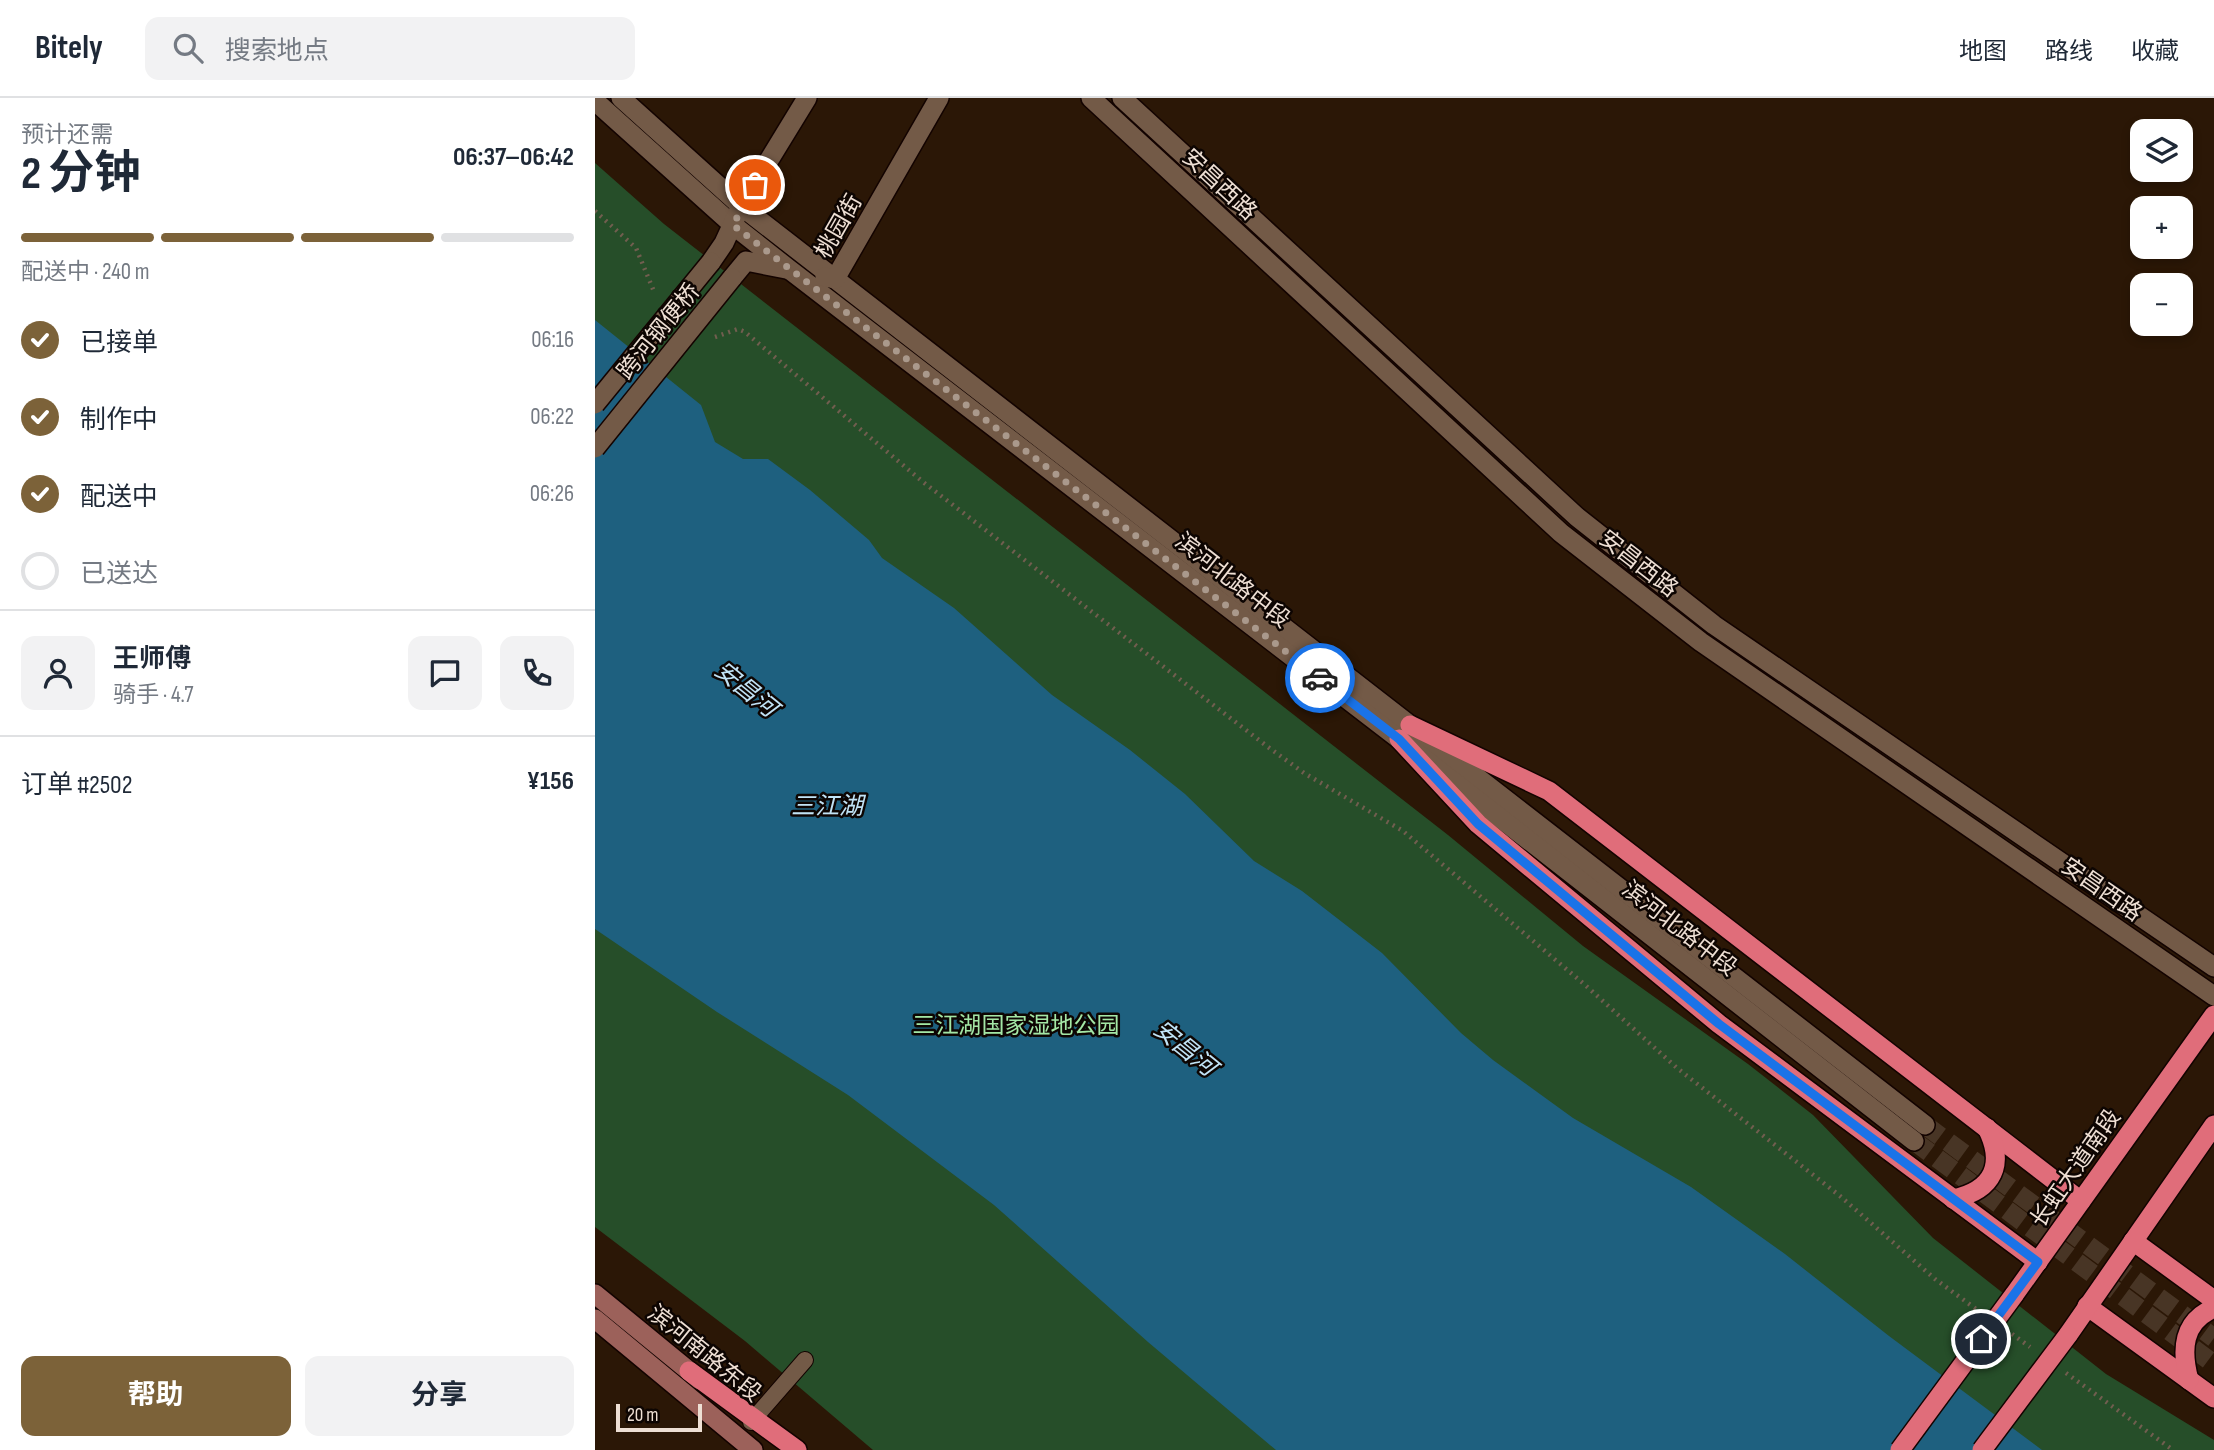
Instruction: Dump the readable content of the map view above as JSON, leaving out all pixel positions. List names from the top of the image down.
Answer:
{
  "streets": {
    "highway": ["长虹大道南段"],
    "main road": ["滨河南路东段"],
    "street": [
      "安昌西路",
      "桃园街",
      "跨河钢便桥",
      "滨河北路中段"
    ]
  },
  "crossings": [
    ["桃园街", "跨河钢便桥"],
    ["桃园街", "滨河北路中段"],
    ["跨河钢便桥", "滨河北路中段"]
  ],
  "water": ["安昌河", "三江湖"],
  "parks": ["三江湖国家湿地公园"],
  "scale_bar": "20 m",
  "page": {
    "header": "Bitely",
    "search": "搜索地点",
    "nav": ["地图", "路线", "收藏"],
    "heading": ["2 分钟", "预计还需", "06:37–06:42"],
    "panel": [
      "王师傅",
      "骑手 · 4.7",
      "订单 #2502",
      "¥156"
    ],
    "map_buttons": ["+", "−"],
    "bar": "配送中 · 240 m",
    "list": [
      ["已接单", "06:16"],
      ["制作中", "06:22"],
      ["配送中", "06:26"],
      "已送达"
    ],
    "buttons": ["帮助", "分享"],
    "scale": "20 m"
  }
}
